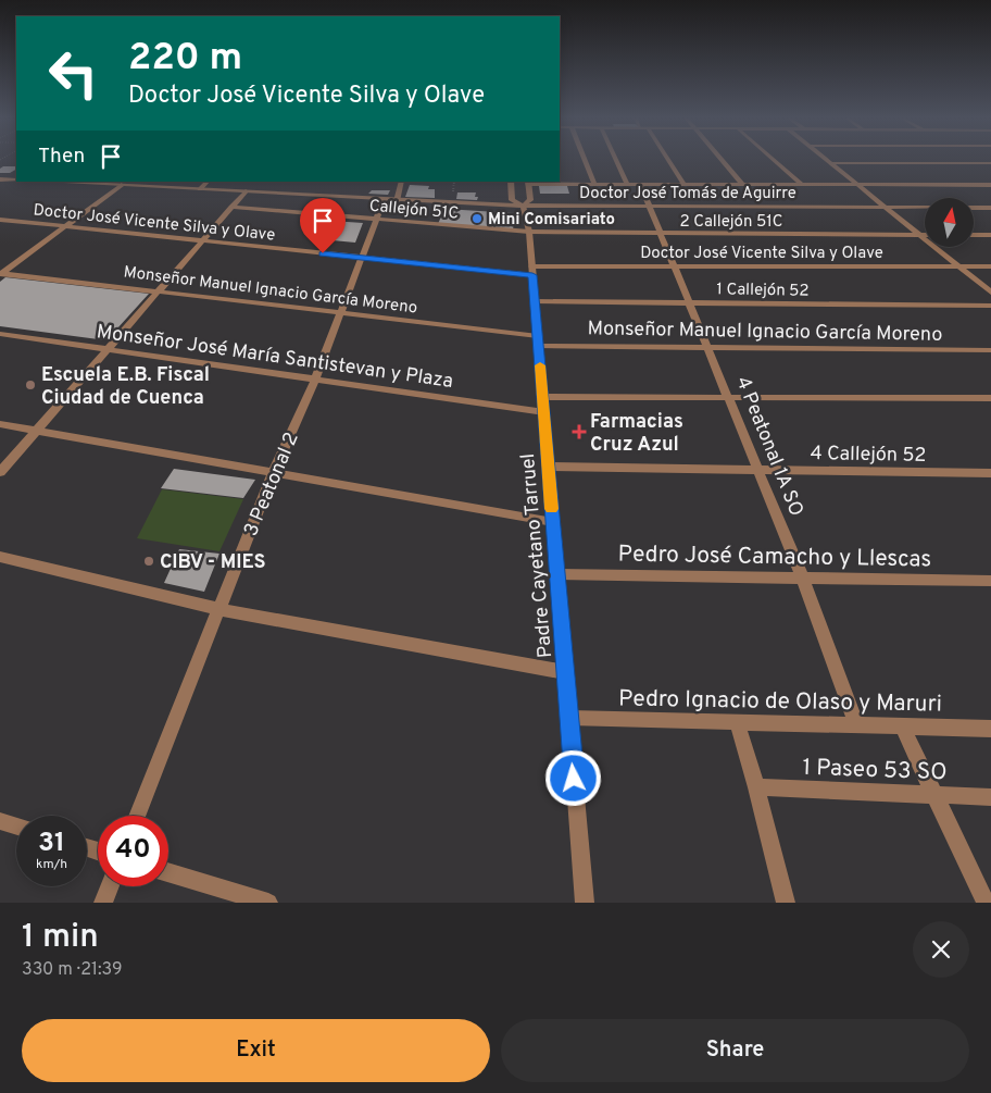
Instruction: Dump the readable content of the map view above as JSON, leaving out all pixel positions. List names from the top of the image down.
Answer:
{
  "streets": {
    "street": [
      "Doctor José Tomás de Aguirre",
      "Callejón 51C",
      "2 Callejón 51C",
      "Doctor José Vicente Silva y Olave",
      "Monseñor Manuel Ignacio García Moreno",
      "1 Callejón 52",
      "Monseñor José María Santistevan y Plaza",
      "4 Peatonal 1A SO",
      "4 Callejón 52",
      "3 Peatonal 2",
      "Padre Cayetano Tarruel",
      "Pedro José Camacho y Llescas",
      "Pedro Ignacio de Olaso y Maruri",
      "1 Paseo 53 SO"
    ]
  },
  "crossings": [
    ["Doctor José Tomás de Aguirre", "4 Peatonal 1A SO"],
    ["Doctor José Tomás de Aguirre", "3 Peatonal 2"],
    ["Doctor José Tomás de Aguirre", "Padre Cayetano Tarruel"],
    ["Callejón 51C", "2 Callejón 51C"],
    ["Callejón 51C", "3 Peatonal 2"],
    ["Callejón 51C", "Padre Cayetano Tarruel"],
    ["2 Callejón 51C", "4 Peatonal 1A SO"],
    ["2 Callejón 51C", "Padre Cayetano Tarruel"],
    ["Doctor José Vicente Silva y Olave", "4 Peatonal 1A SO"],
    ["Doctor José Vicente Silva y Olave", "3 Peatonal 2"],
    ["Doctor José Vicente Silva y Olave", "Padre Cayetano Tarruel"],
    ["Monseñor Manuel Ignacio García Moreno", "4 Peatonal 1A SO"],
    ["Monseñor Manuel Ignacio García Moreno", "3 Peatonal 2"],
    ["Monseñor Manuel Ignacio García Moreno", "Padre Cayetano Tarruel"],
    ["1 Callejón 52", "4 Peatonal 1A SO"],
    ["1 Callejón 52", "Padre Cayetano Tarruel"],
    ["Monseñor José María Santistevan y Plaza", "3 Peatonal 2"],
    ["Monseñor José María Santistevan y Plaza", "Padre Cayetano Tarruel"],
    ["4 Peatonal 1A SO", "4 Callejón 52"],
    ["4 Peatonal 1A SO", "Pedro José Camacho y Llescas"],
    ["4 Peatonal 1A SO", "Pedro Ignacio de Olaso y Maruri"],
    ["4 Callejón 52", "Padre Cayetano Tarruel"],
    ["Padre Cayetano Tarruel", "Pedro José Camacho y Llescas"],
    ["Padre Cayetano Tarruel", "Pedro Ignacio de Olaso y Maruri"]
  ],
  "places": {
    "other": ["Mini Comisariato", "Escuela E.B. Fiscal Ciudad de Cuenca", "CIBV - MIES"],
    "health": ["Farmacias Cruz Azul"]
  },
  "north": "top",
  "page": {
    "turn": ["220 m", "Doctor José Vicente Silva y Olave"],
    "then": "Then",
    "speed": "31 km/h",
    "limit": "40",
    "heading": ["1 min", "330 m · 21:39"],
    "buttons": ["Exit", "Share"]
  }
}
